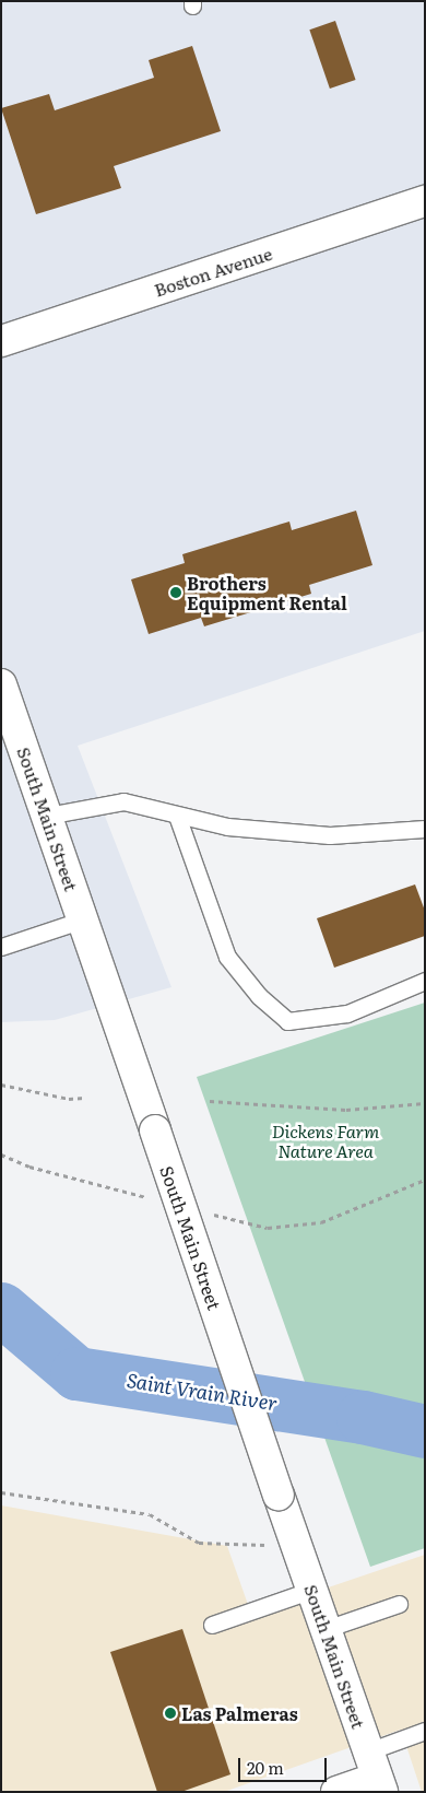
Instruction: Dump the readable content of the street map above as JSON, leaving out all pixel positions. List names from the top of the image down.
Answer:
{
  "streets": {
    "main road": ["Boston Avenue", "South Main Street"]
  },
  "water": ["Saint Vrain River"],
  "parks": ["Dickens Farm Nature Area"],
  "places": ["Brothers Equipment Rental", "Las Palmeras"],
  "scale_bar": "20 m"
}
